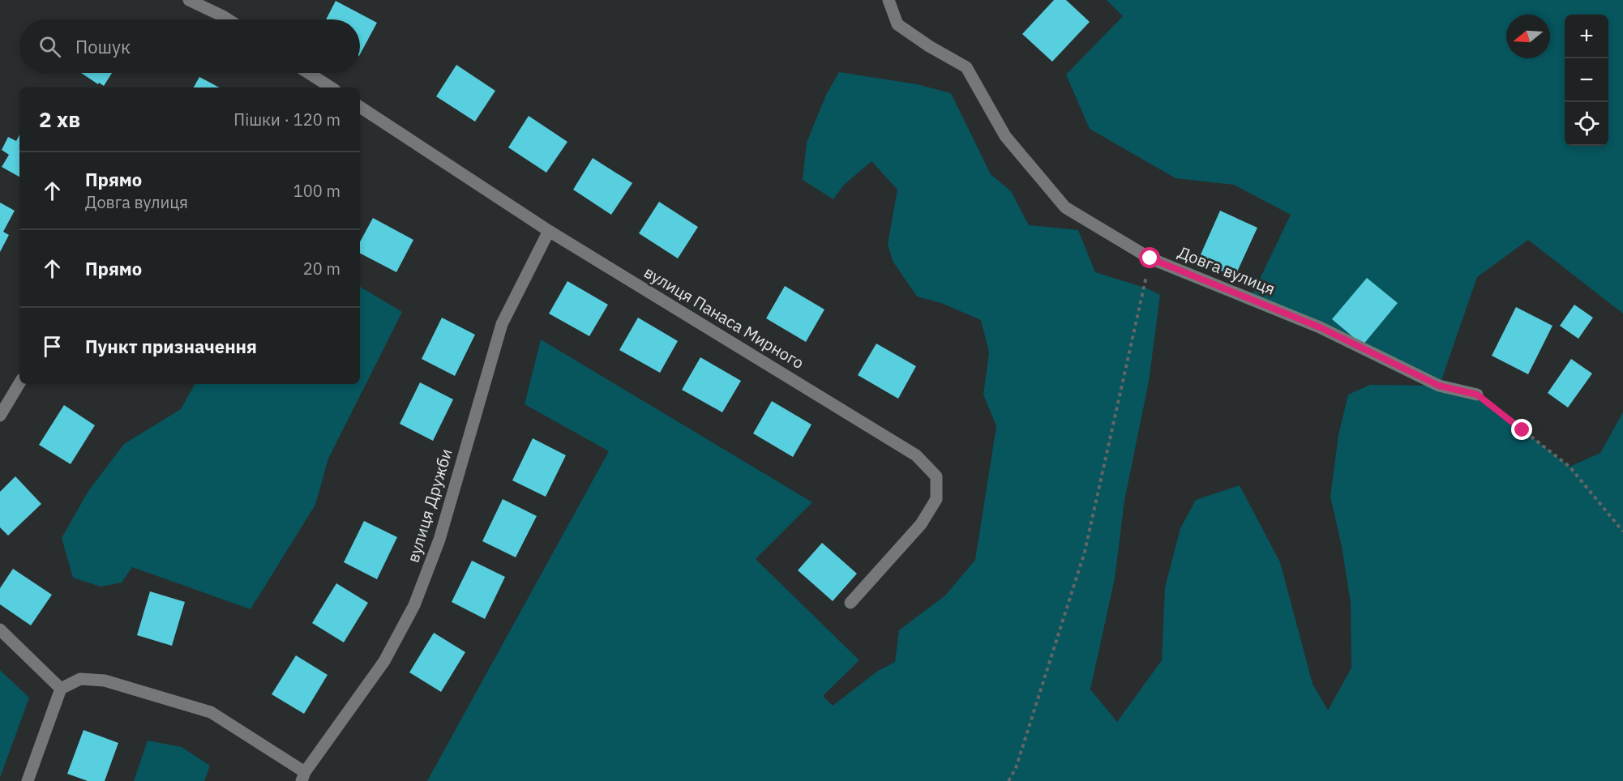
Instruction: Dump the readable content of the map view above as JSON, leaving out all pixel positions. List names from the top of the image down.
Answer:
{
  "streets": {
    "street": ["Довга вулиця", "вулиця Панаса Мирного", "вулиця Дружби"]
  },
  "crossings": [
    ["вулиця Панаса Мирного", "вулиця Дружби"]
  ],
  "north": "left",
  "page": {
    "map_buttons": ["+", "−"],
    "search": "Пошук",
    "heading": ["2 хв", "Пішки · 120 m"],
    "list": [
      ["Прямо", "Довга вулиця", "100 m"],
      ["Прямо", "20 m"],
      "Пункт призначення"
    ]
  }
}
